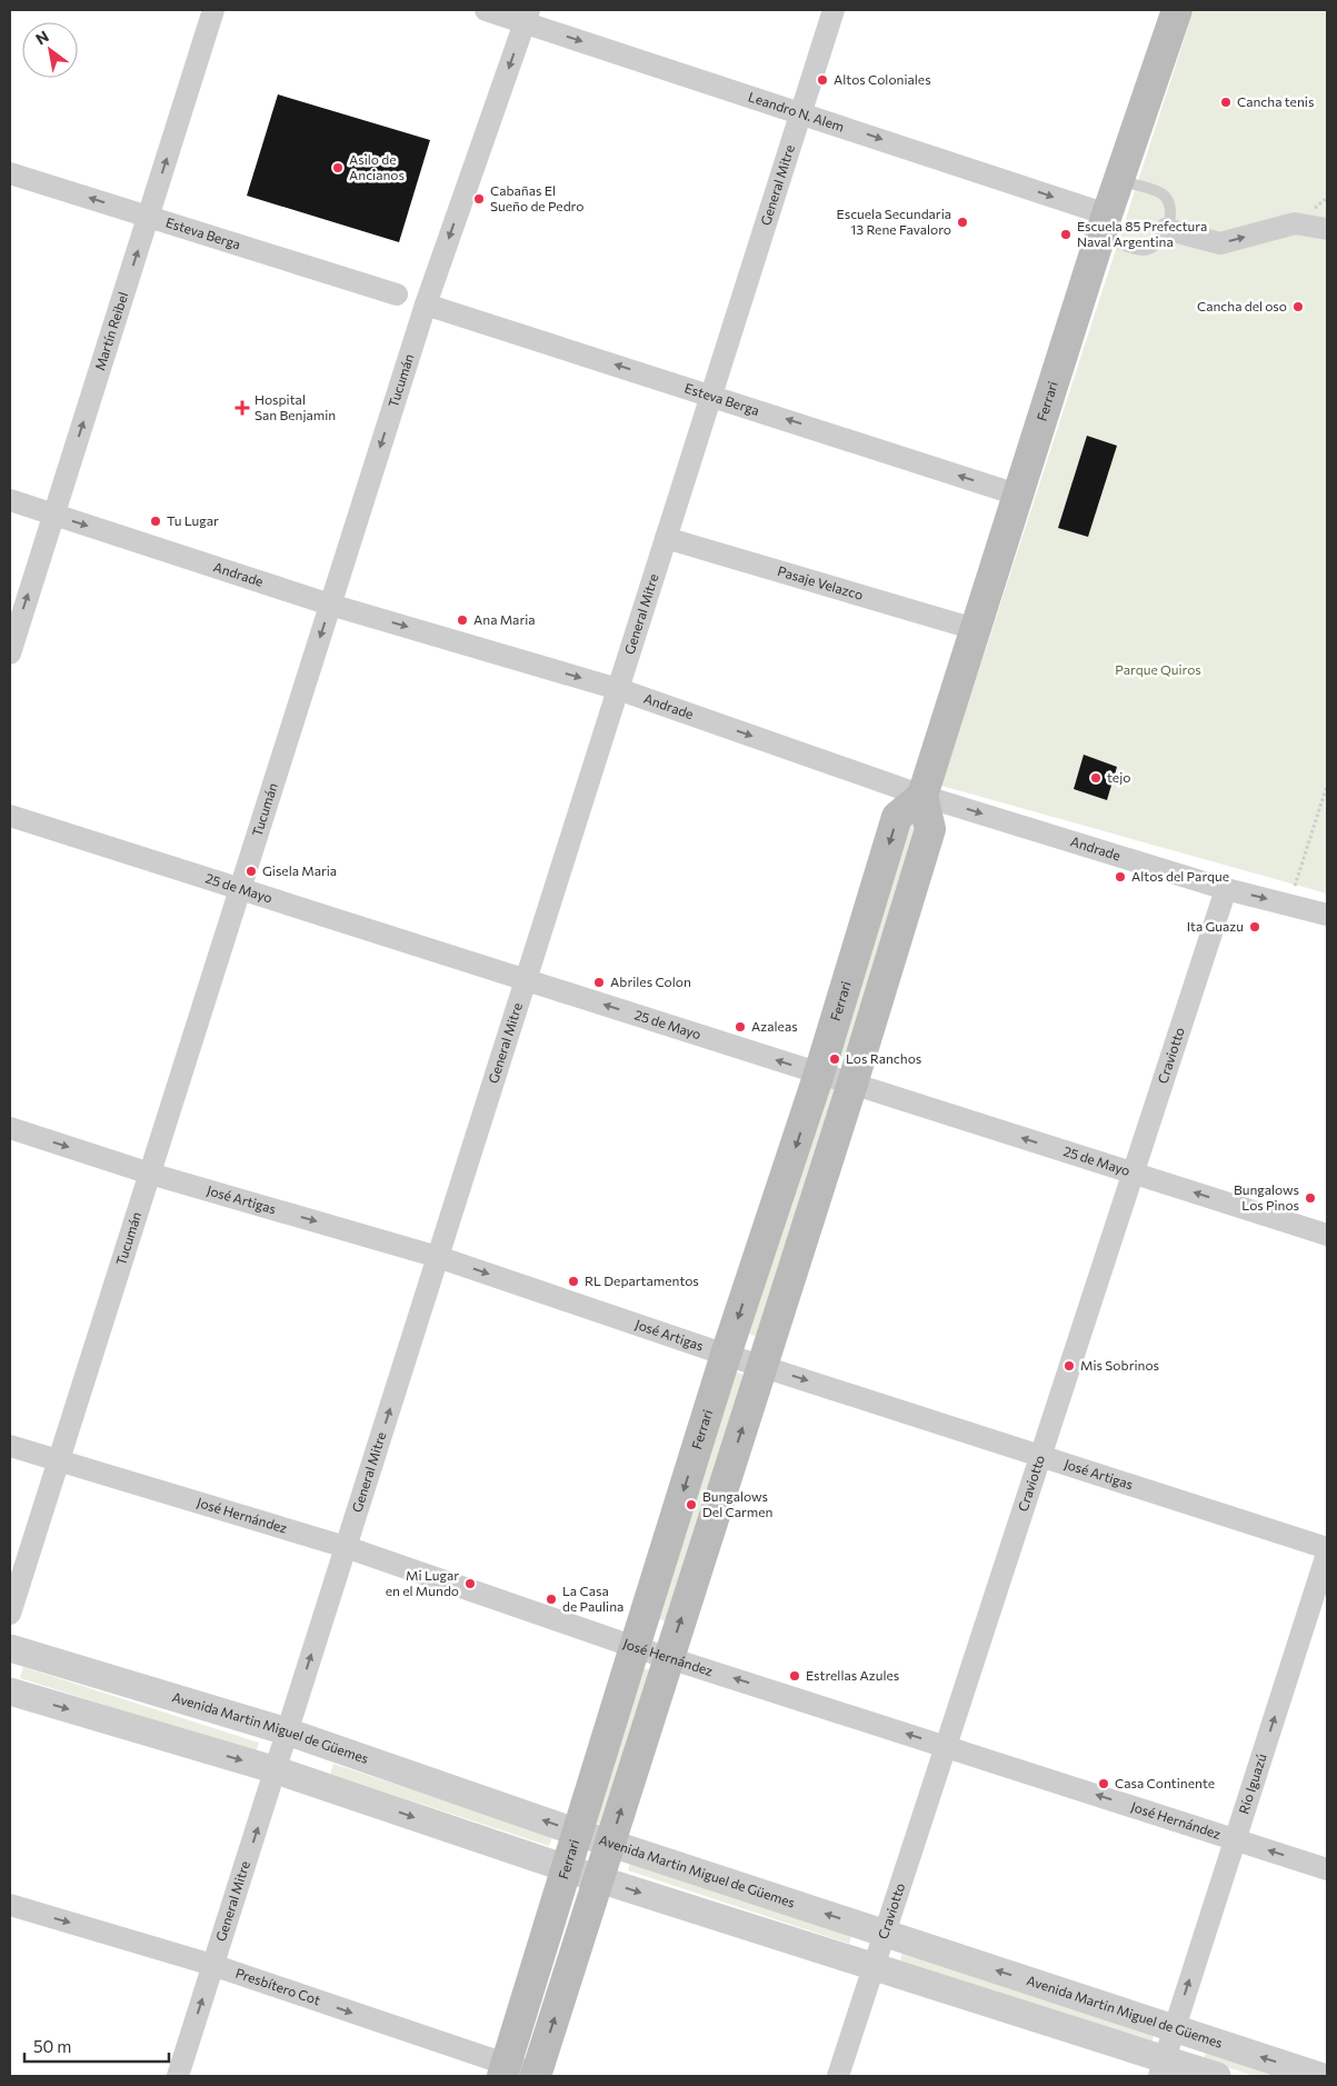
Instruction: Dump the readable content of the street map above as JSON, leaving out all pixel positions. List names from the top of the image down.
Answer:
{
  "streets": {
    "main road": ["Ferrari"],
    "street": [
      "Leandro N. Alem",
      "General Mitre",
      "Esteva Berga",
      "Martín Reibel",
      "Tucumán",
      "Andrade",
      "Pasaje Velazco",
      "25 de Mayo",
      "Craviotto",
      "José Artigas",
      "José Hernández",
      "Avenida Martin Miguel de Güemes",
      "Río Iguazú",
      "Presbítero Cot"
    ]
  },
  "crossings": [
    ["Leandro N. Alem", "General Mitre"],
    ["Leandro N. Alem", "Tucumán"],
    ["Leandro N. Alem", "Ferrari"],
    ["General Mitre", "Esteva Berga"],
    ["General Mitre", "Andrade"],
    ["General Mitre", "Pasaje Velazco"],
    ["General Mitre", "25 de Mayo"],
    ["General Mitre", "José Artigas"],
    ["General Mitre", "José Hernández"],
    ["General Mitre", "Avenida Martin Miguel de Güemes"],
    ["General Mitre", "Presbítero Cot"],
    ["Esteva Berga", "Martín Reibel"],
    ["Esteva Berga", "Tucumán"],
    ["Esteva Berga", "Ferrari"],
    ["Martín Reibel", "Andrade"],
    ["Tucumán", "Andrade"],
    ["Tucumán", "25 de Mayo"],
    ["Tucumán", "José Artigas"],
    ["Tucumán", "José Hernández"],
    ["Ferrari", "Andrade"],
    ["Ferrari", "Pasaje Velazco"],
    ["Ferrari", "25 de Mayo"],
    ["Ferrari", "José Artigas"],
    ["Ferrari", "José Hernández"],
    ["Ferrari", "Avenida Martin Miguel de Güemes"],
    ["Ferrari", "Presbítero Cot"],
    ["Andrade", "Craviotto"],
    ["25 de Mayo", "Craviotto"],
    ["Craviotto", "José Artigas"],
    ["Craviotto", "José Hernández"],
    ["Craviotto", "Avenida Martin Miguel de Güemes"],
    ["José Hernández", "Río Iguazú"],
    ["Avenida Martin Miguel de Güemes", "Río Iguazú"]
  ],
  "one_way": [
    "Leandro N. Alem",
    "General Mitre",
    "Esteva Berga",
    "Martín Reibel",
    "Tucumán",
    "Andrade",
    "25 de Mayo",
    "José Artigas",
    "José Hernández",
    "Río Iguazú",
    "Presbítero Cot"
  ],
  "parks": ["Parque Quiros"],
  "places": {
    "other": [
      "Altos Coloniales",
      "Cancha tenis",
      "Asilo de Ancianos",
      "Cabañas El Sueño de Pedro",
      "Escuela Secundaria 13 Rene Favaloro",
      "Escuela 85 Prefectura Naval Argentina",
      "Cancha del oso",
      "Tu Lugar",
      "Ana Maria",
      "tejo",
      "Gisela Maria",
      "Altos del Parque",
      "Ita Guazu",
      "Abriles Colon",
      "Azaleas",
      "Los Ranchos",
      "Bungalows Los Pinos",
      "RL Departamentos",
      "Mis Sobrinos",
      "Bungalows Del Carmen",
      "Mi Lugar en el Mundo",
      "La Casa de Paulina",
      "Estrellas Azules",
      "Casa Continente"
    ],
    "health": ["Hospital San Benjamin"]
  },
  "scale_bar": "50 m",
  "north": "top left"
}
